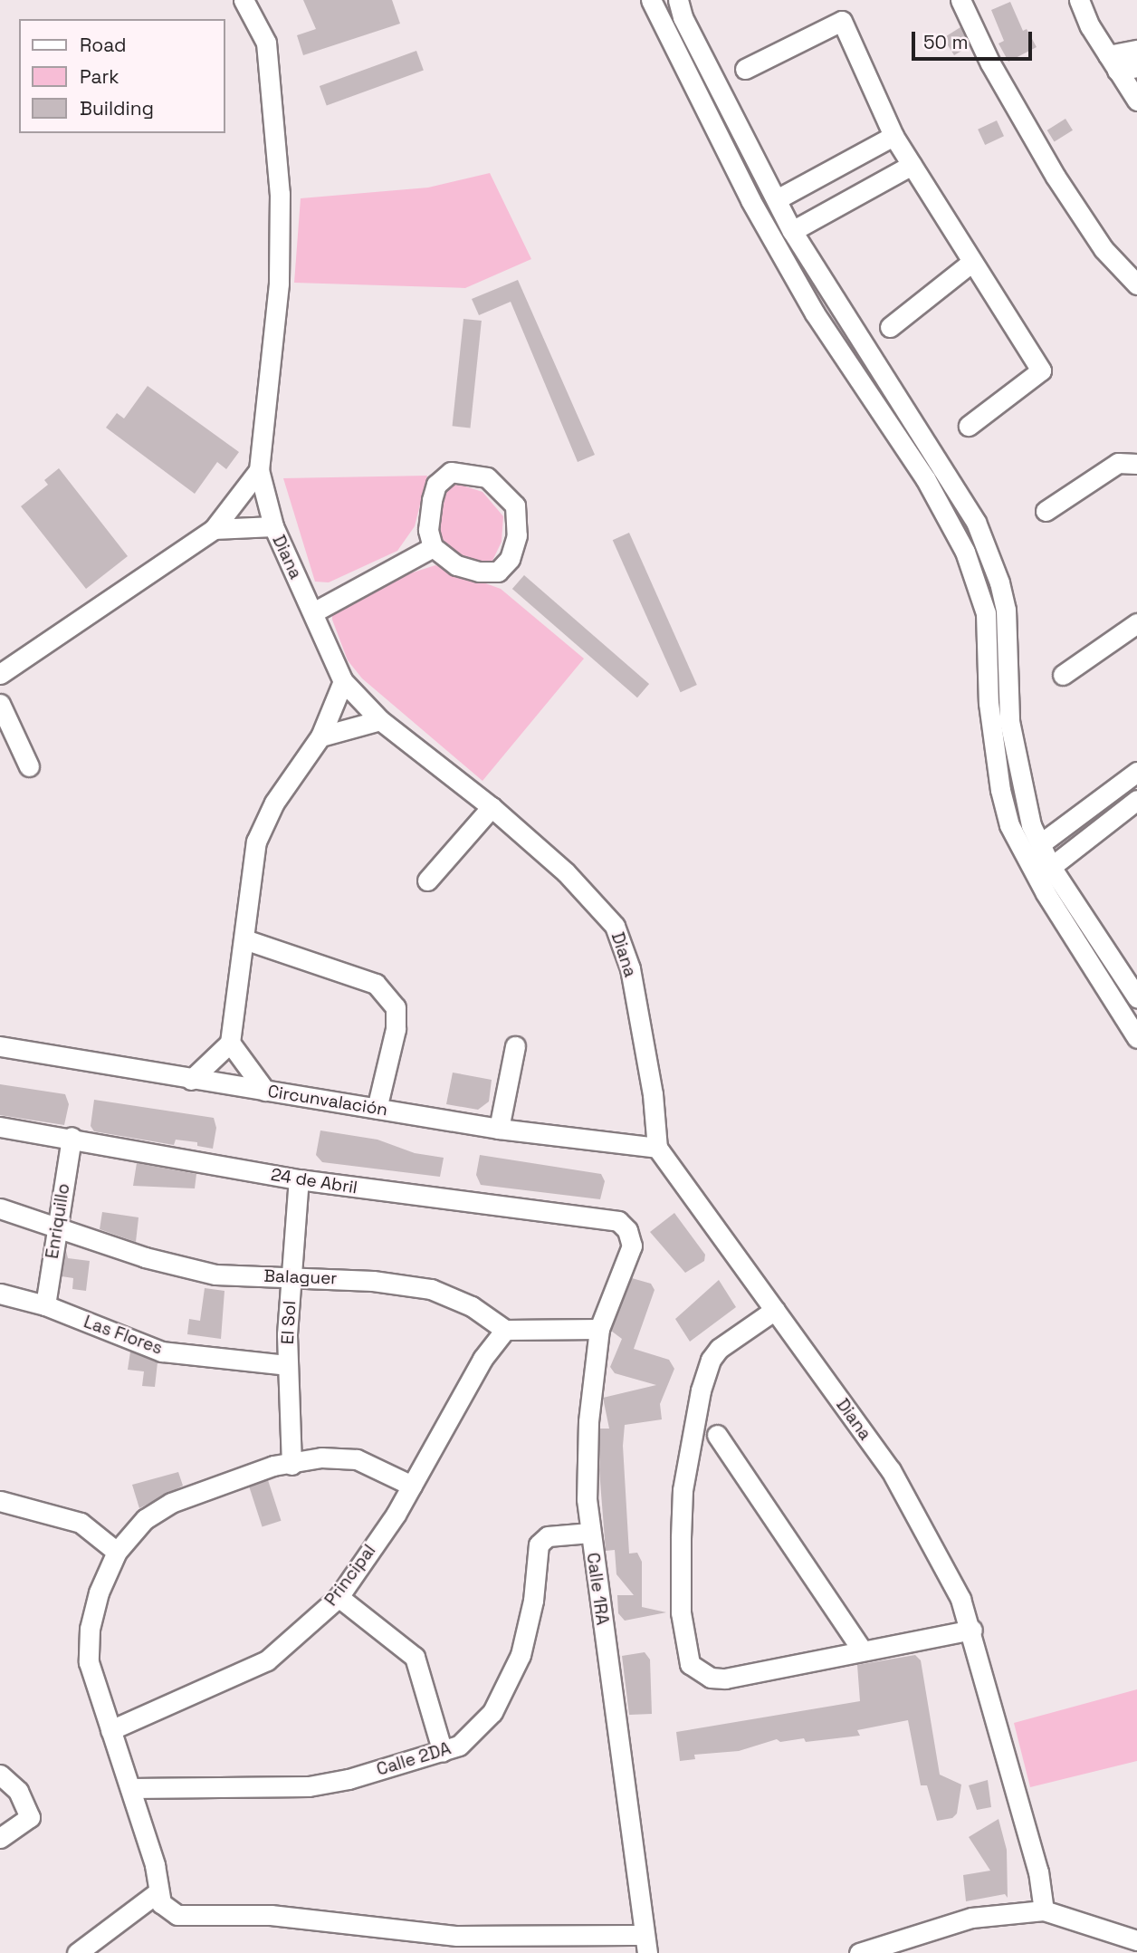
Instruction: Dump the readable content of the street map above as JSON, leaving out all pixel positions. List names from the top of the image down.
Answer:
{
  "streets": {
    "street": [
      "Diana",
      "Circunvalación",
      "24 de Abril",
      "Enriquillo",
      "Balaguer",
      "El Sol",
      "Las Flores",
      "Principal",
      "Calle 1RA",
      "Calle 2DA"
    ]
  },
  "crossings": [
    ["Diana", "Circunvalación"],
    ["24 de Abril", "Enriquillo"],
    ["24 de Abril", "El Sol"],
    ["24 de Abril", "Calle 1RA"],
    ["Enriquillo", "Balaguer"],
    ["Enriquillo", "Las Flores"],
    ["Balaguer", "El Sol"],
    ["Balaguer", "Principal"],
    ["El Sol", "Las Flores"],
    ["Calle 1RA", "Calle 2DA"]
  ],
  "legend": ["Road", "Park", "Building"],
  "scale_bar": "50 m"
}
